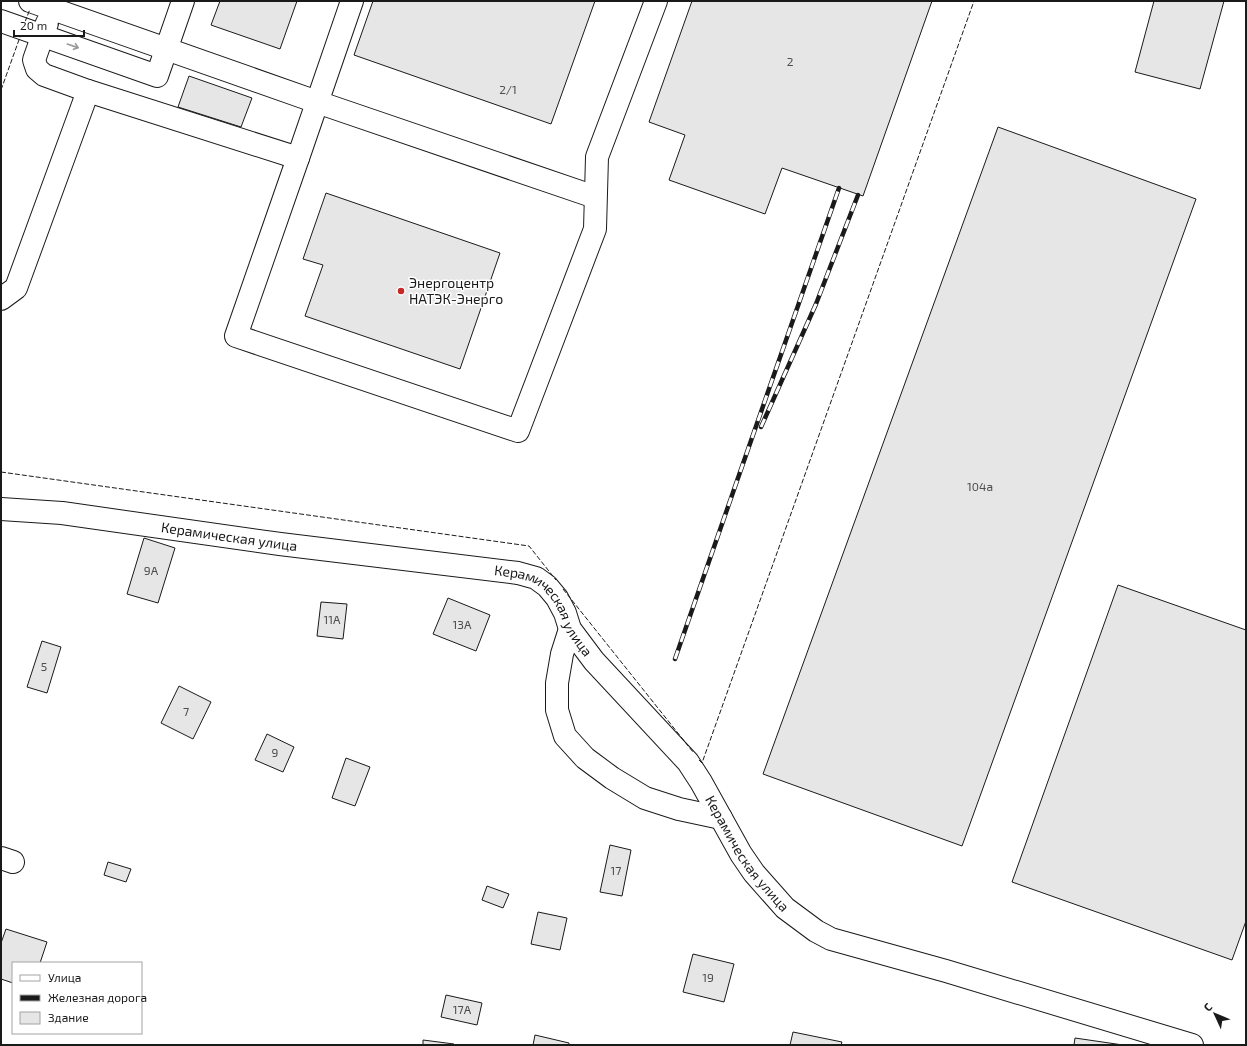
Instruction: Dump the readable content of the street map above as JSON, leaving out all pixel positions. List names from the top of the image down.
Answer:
{
  "streets": {
    "street": ["Керамическая улица"]
  },
  "places": ["Энергоцентр НАТЭК-Энерго"],
  "house_numbers": [
    "2",
    "2/1",
    "104а",
    "9А",
    "11А",
    "13А",
    "5",
    "7",
    "9",
    "17",
    "19",
    "17А"
  ],
  "legend": ["Улица", "Железная дорога", "Здание"],
  "scale_bar": "20 m",
  "north": "top left"
}
